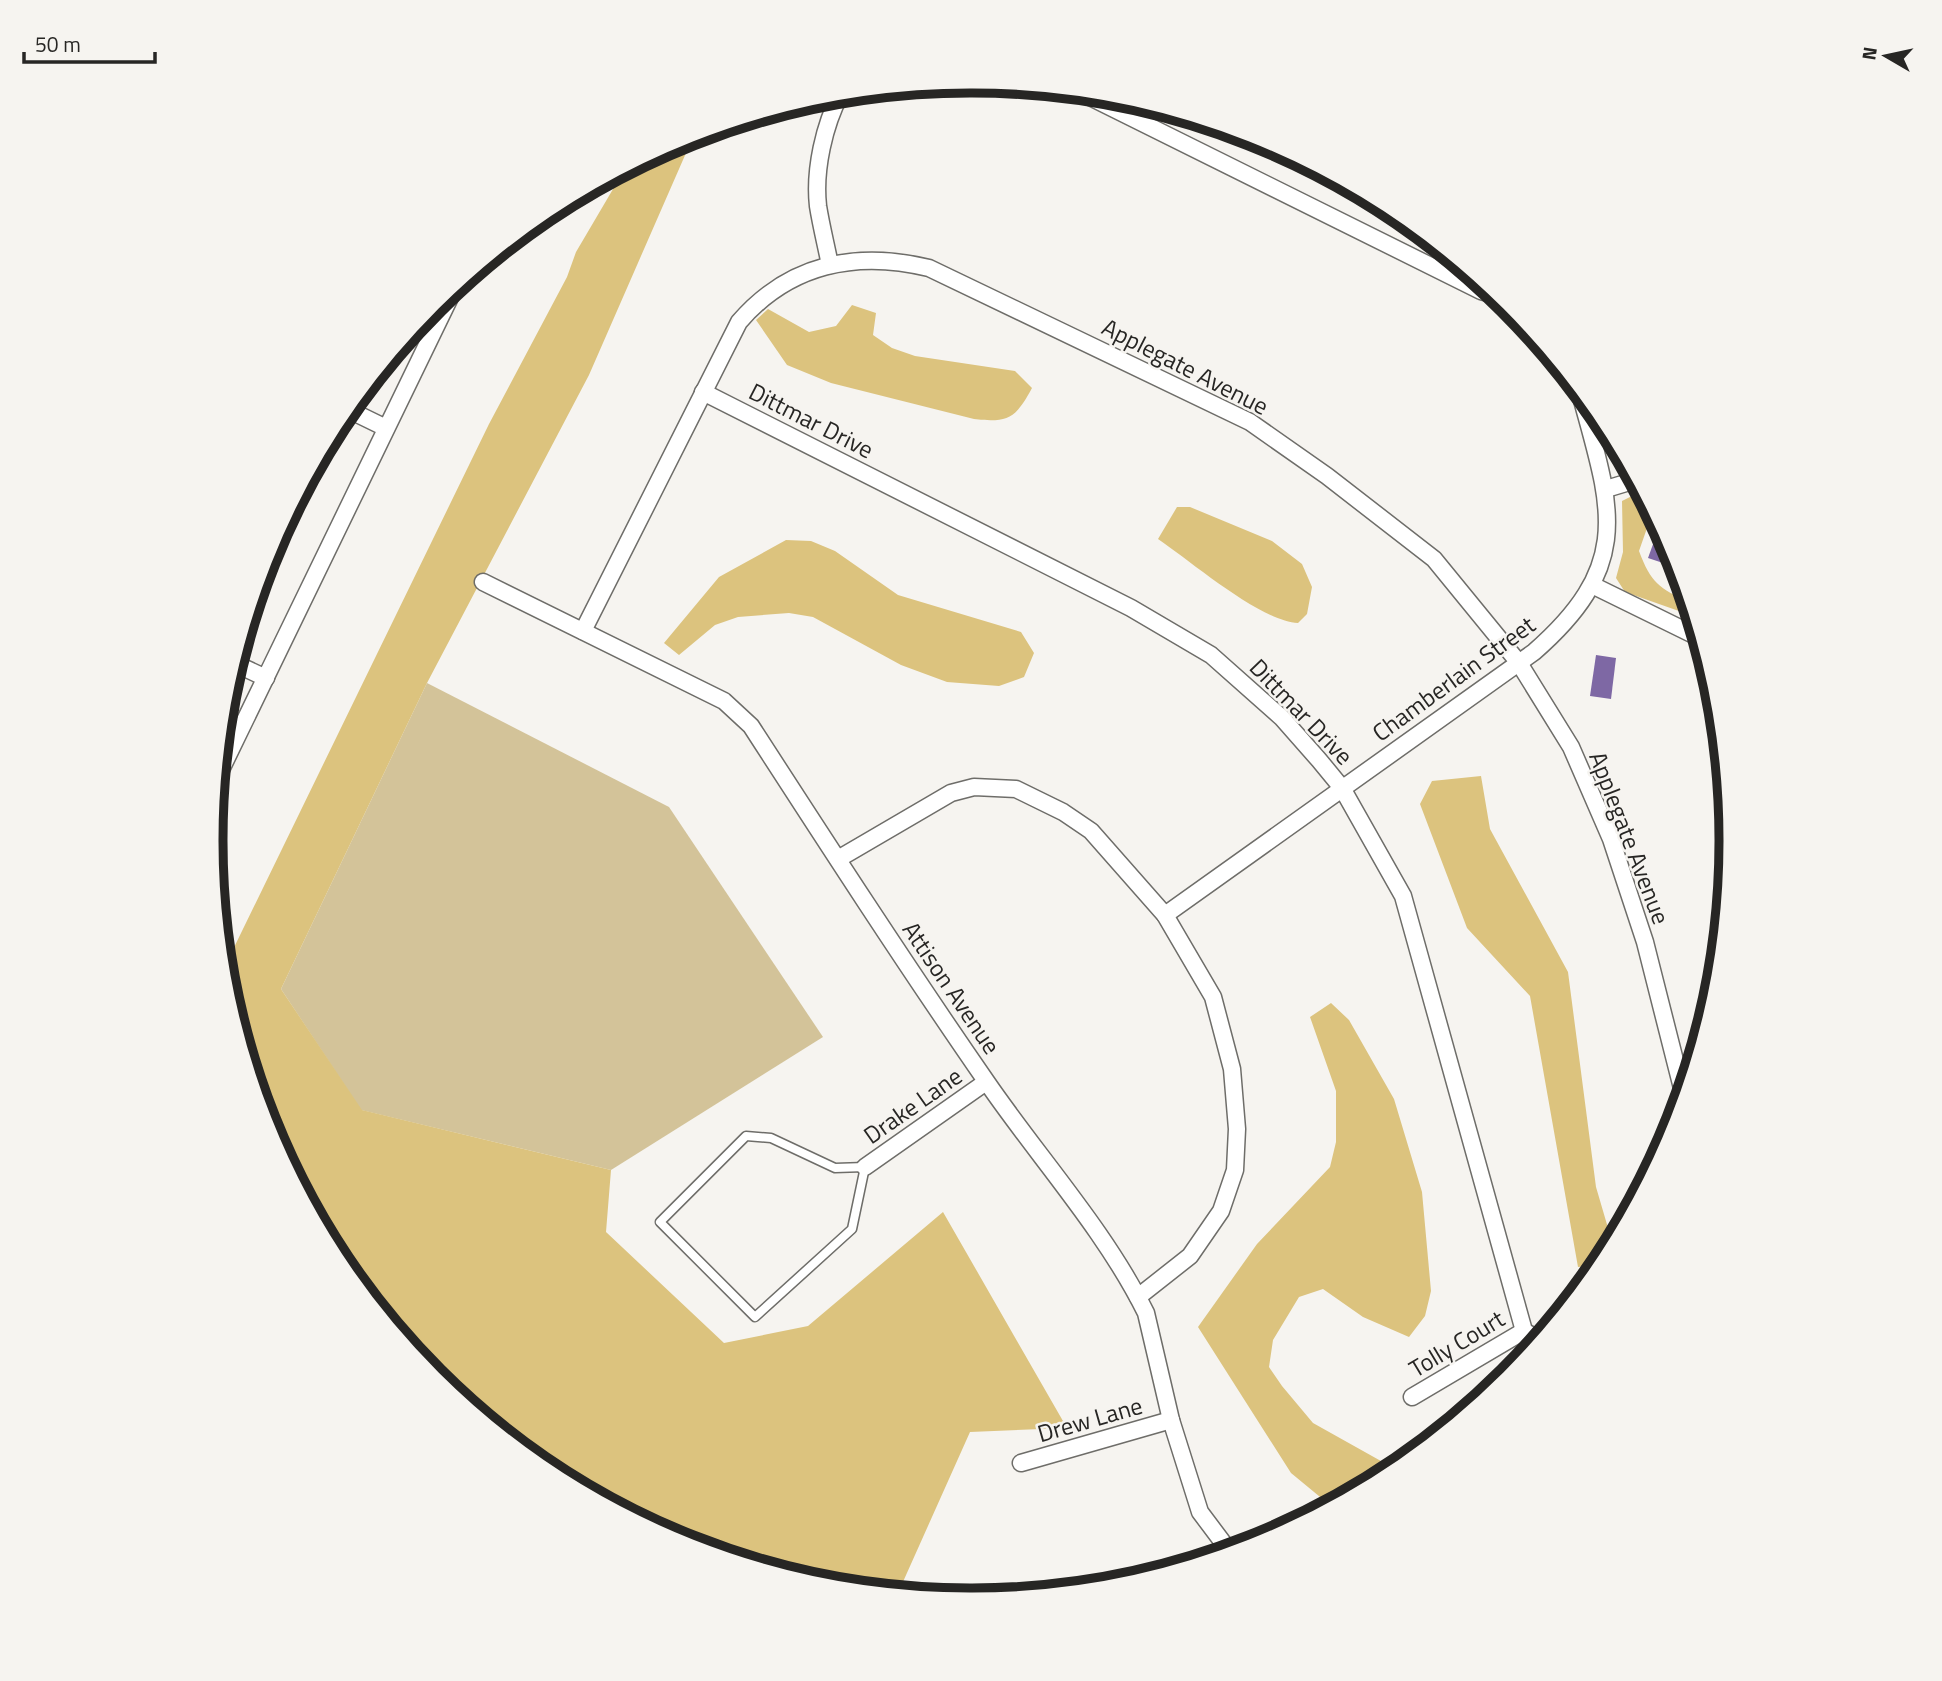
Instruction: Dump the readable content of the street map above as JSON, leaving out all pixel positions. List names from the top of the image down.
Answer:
{
  "streets": {
    "street": [
      "Applegate Avenue",
      "Dittmar Drive",
      "Chamberlain Street",
      "Attison Avenue",
      "Drake Lane",
      "Tolly Court",
      "Drew Lane"
    ]
  },
  "crossings": [
    ["Applegate Avenue", "Dittmar Drive"],
    ["Applegate Avenue", "Chamberlain Street"],
    ["Applegate Avenue", "Attison Avenue"],
    ["Dittmar Drive", "Chamberlain Street"],
    ["Dittmar Drive", "Tolly Court"],
    ["Attison Avenue", "Drake Lane"],
    ["Attison Avenue", "Drew Lane"]
  ],
  "scale_bar": "50 m",
  "north": "left"
}
